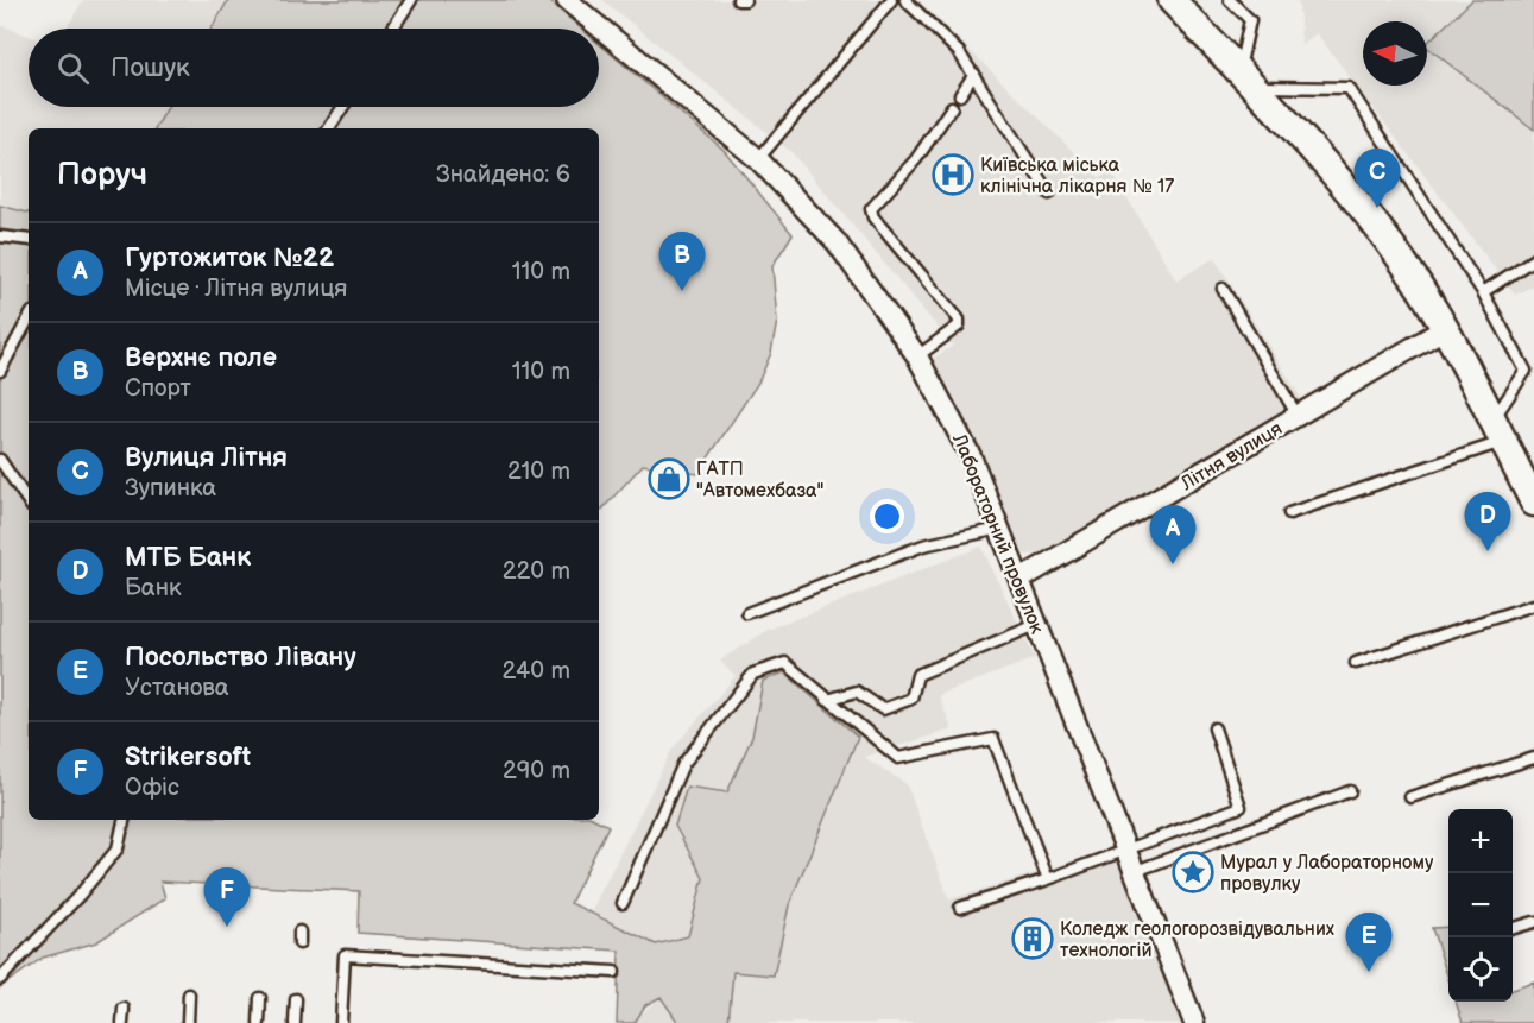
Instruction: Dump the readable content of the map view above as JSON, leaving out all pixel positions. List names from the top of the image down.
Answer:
{
  "streets": {
    "street": ["Літня вулиця", "Лабораторний провулок"]
  },
  "crossings": [
    ["Літня вулиця", "Лабораторний провулок"]
  ],
  "places": {
    "hospital": ["Київська міська клінічна лікарня № 17"],
    "shop": ["ГАТП \"Автомехбаза\""],
    "place": ["Мурал у Лабораторному провулку"],
    "building": ["Коледж геологорозвідувальних технологій"]
  },
  "north": "left",
  "page": {
    "search": "Пошук",
    "heading": ["Поруч", "Знайдено: 6"],
    "pins": [
      "C",
      "B",
      "D",
      "A",
      "F",
      "E"
    ],
    "list": [
      {
        "mark": "A",
        "name": "Гуртожиток №22",
        "note": "Місце · Літня вулиця",
        "value": "110 m"
      },
      {
        "mark": "B",
        "name": "Верхнє поле",
        "note": "Спорт",
        "value": "110 m"
      },
      {
        "mark": "C",
        "name": "Вулиця Літня",
        "note": "Зупинка",
        "value": "210 m"
      },
      {
        "mark": "D",
        "name": "МТБ Банк",
        "note": "Банк",
        "value": "220 m"
      },
      {
        "mark": "E",
        "name": "Посольство Лівану",
        "note": "Установа",
        "value": "240 m"
      },
      {
        "mark": "F",
        "name": "Strikersoft",
        "note": "Офіс",
        "value": "290 m"
      }
    ],
    "map_buttons": ["+", "−"]
  }
}
